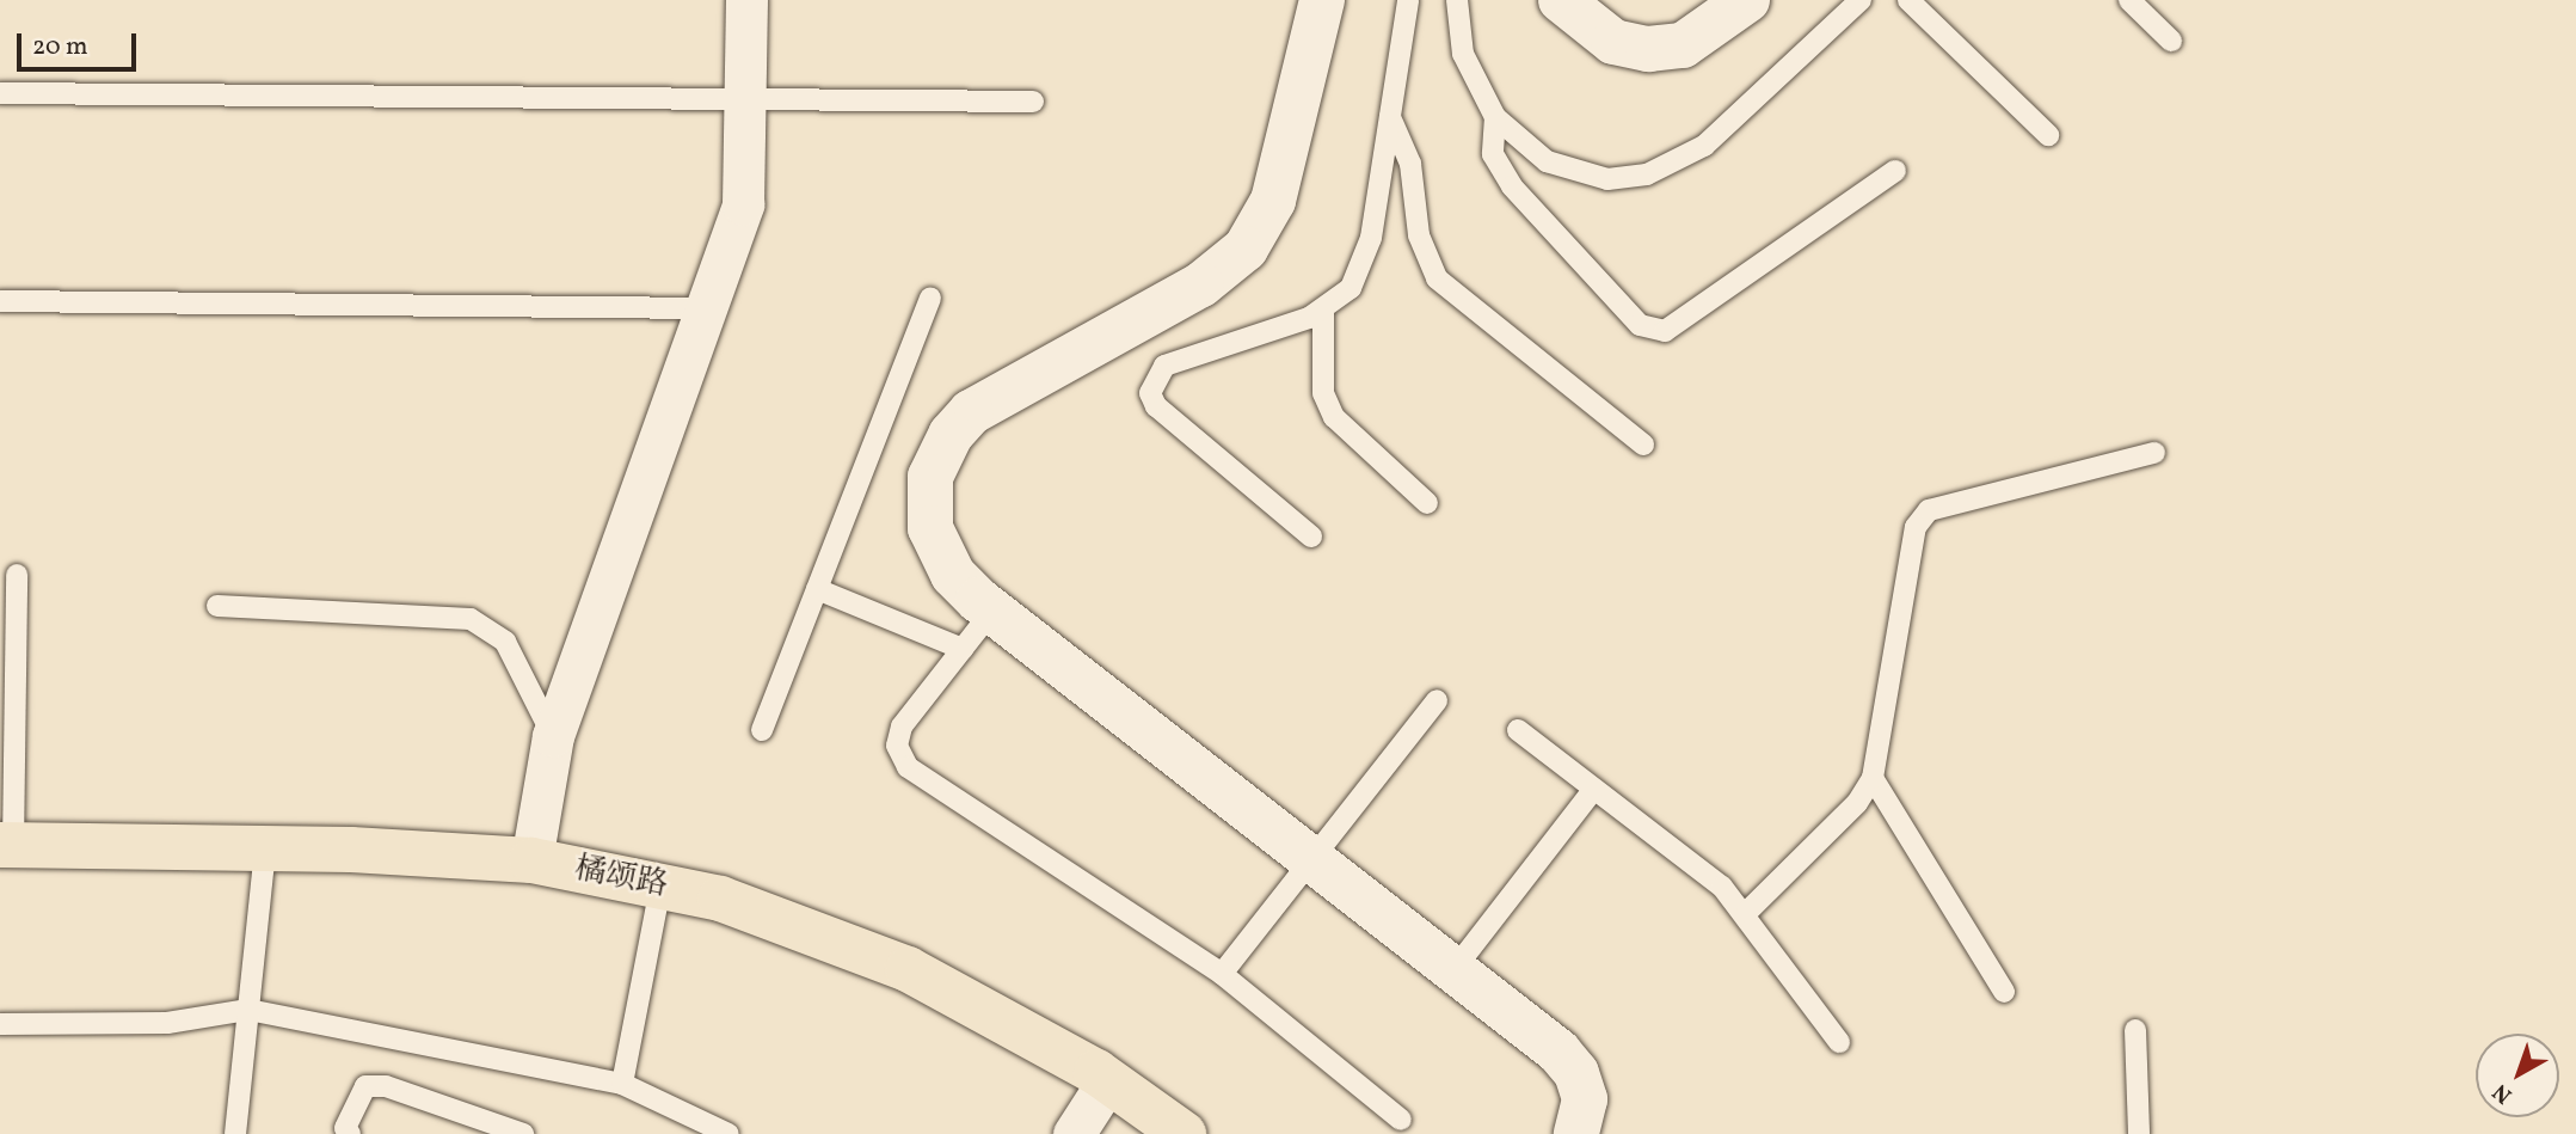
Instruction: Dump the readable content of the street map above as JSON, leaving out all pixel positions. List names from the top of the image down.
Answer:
{
  "streets": {
    "highway": ["橘颂路"]
  },
  "scale_bar": "20 m",
  "north": "bottom left"
}
